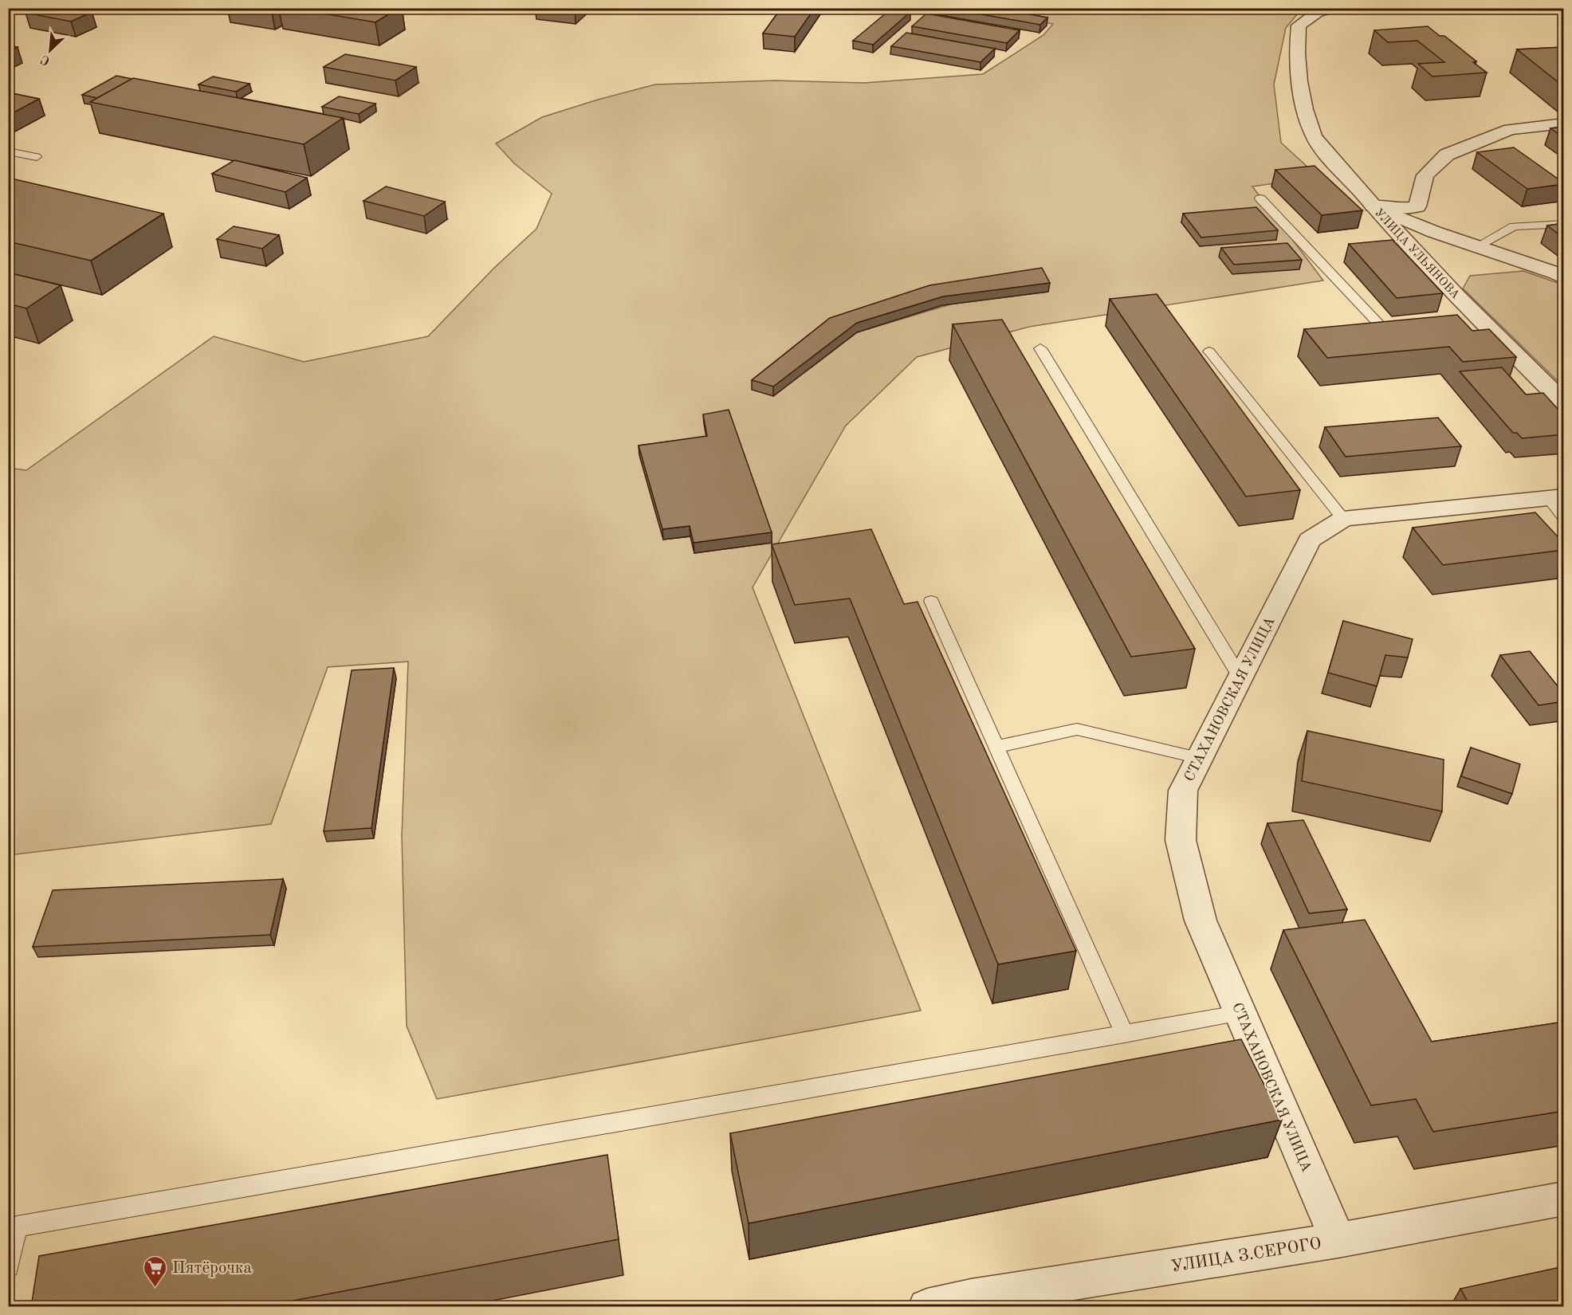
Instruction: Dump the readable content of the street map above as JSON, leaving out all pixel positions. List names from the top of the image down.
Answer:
{
  "streets": {
    "street": ["УЛИЦА УЛЬЯНОВА", "СТАХАНОВСКАЯ УЛИЦА", "УЛИЦА З.СЕРОГО"]
  },
  "crossings": [
    ["СТАХАНОВСКАЯ УЛИЦА", "УЛИЦА З.СЕРОГО"]
  ],
  "places": {
    "supermarket": ["Пятёрочка"]
  },
  "north": "bottom left"
}
